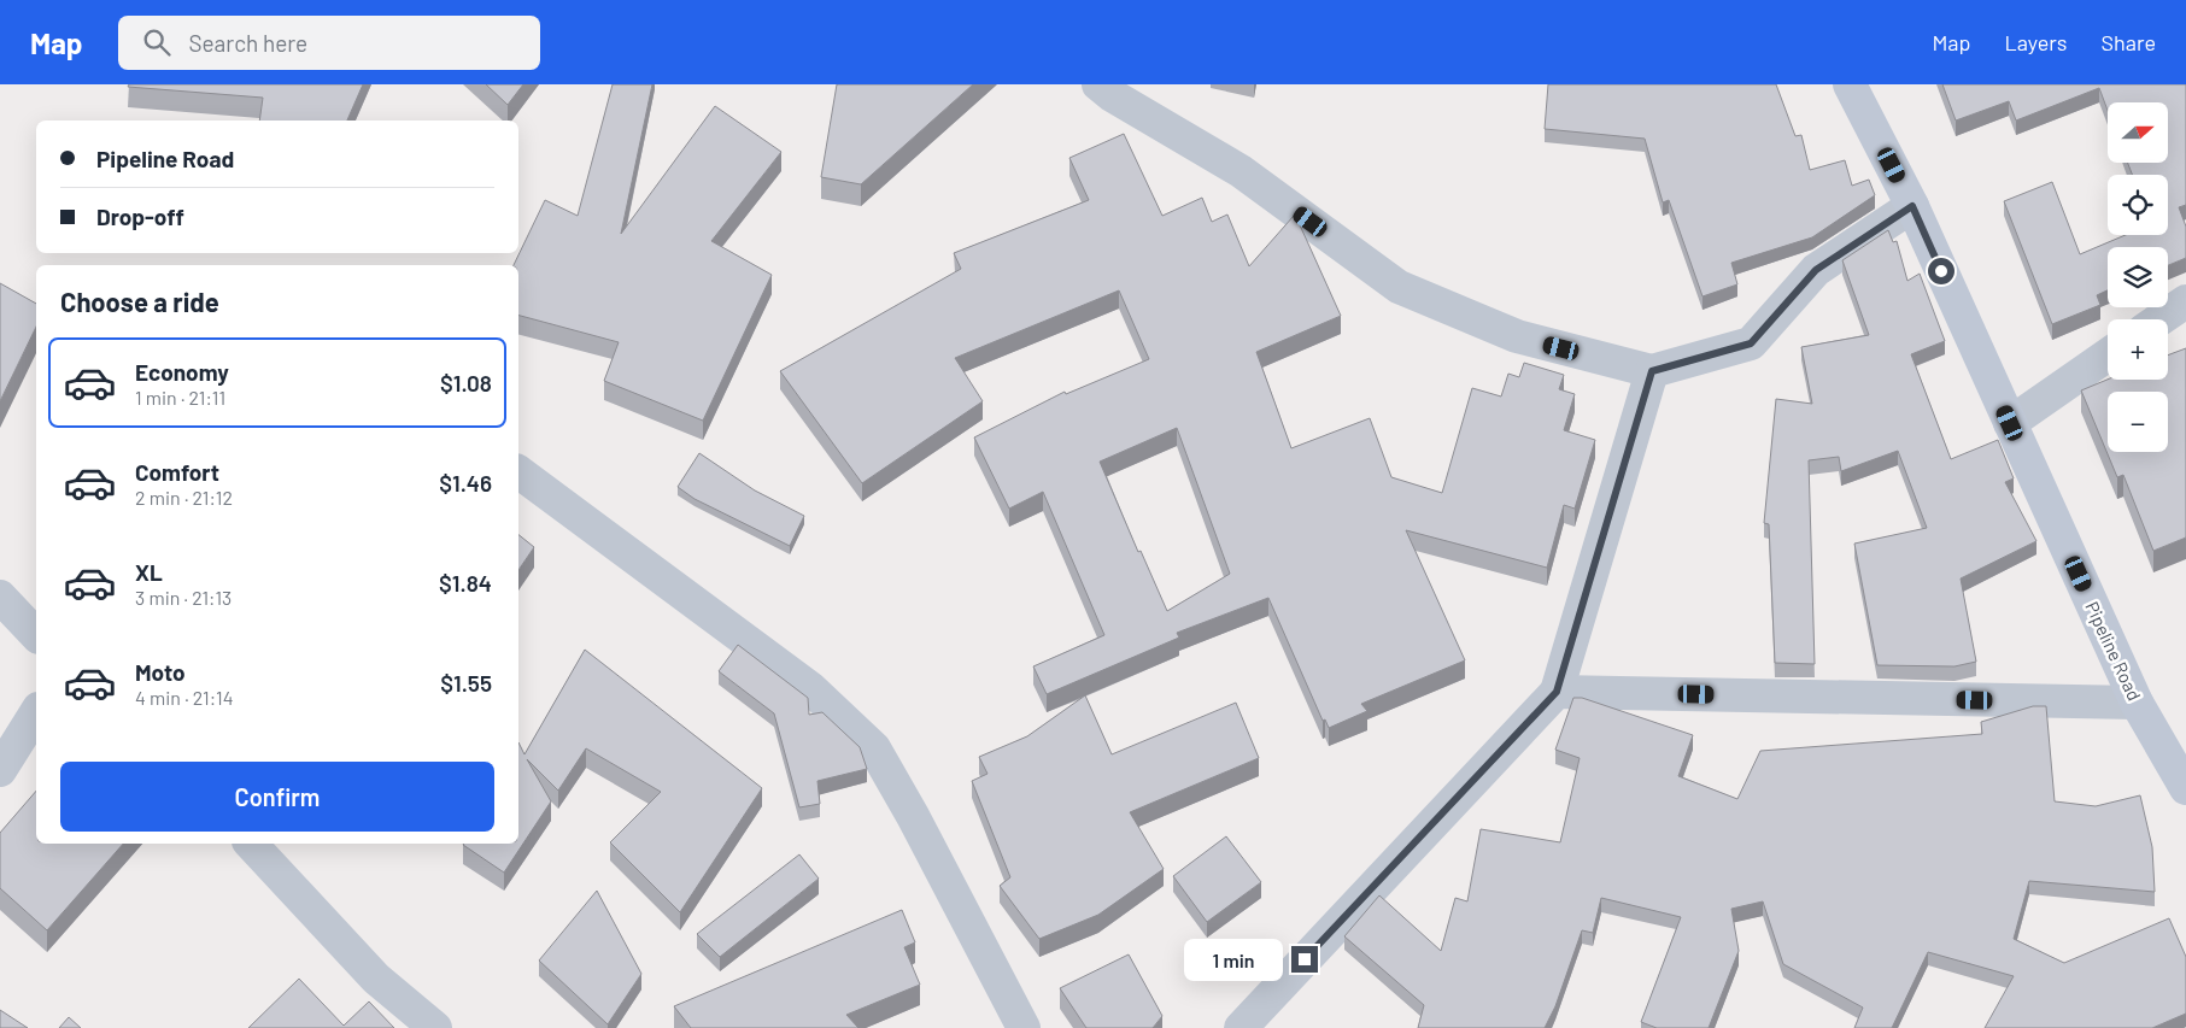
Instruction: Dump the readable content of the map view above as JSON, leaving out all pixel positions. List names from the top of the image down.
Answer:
{
  "streets": {
    "street": ["Pipeline Road"]
  },
  "north": "right",
  "page": {
    "header": "Map",
    "search": "Search here",
    "nav": ["Map", "Layers", "Share"],
    "map_buttons": ["+", "−"],
    "banner": ["Pipeline Road", "Drop-off"],
    "heading": "Choose a ride",
    "list": [
      {
        "name": "Economy",
        "note": "1 min · 21:11",
        "value": "$1.08"
      },
      {
        "name": "Comfort",
        "note": "2 min · 21:12",
        "value": "$1.46"
      },
      {
        "name": "XL",
        "note": "3 min · 21:13",
        "value": "$1.84"
      },
      {
        "name": "Moto",
        "note": "4 min · 21:14",
        "value": "$1.55"
      }
    ],
    "buttons": "Confirm",
    "bubble": "1 min"
  }
}
